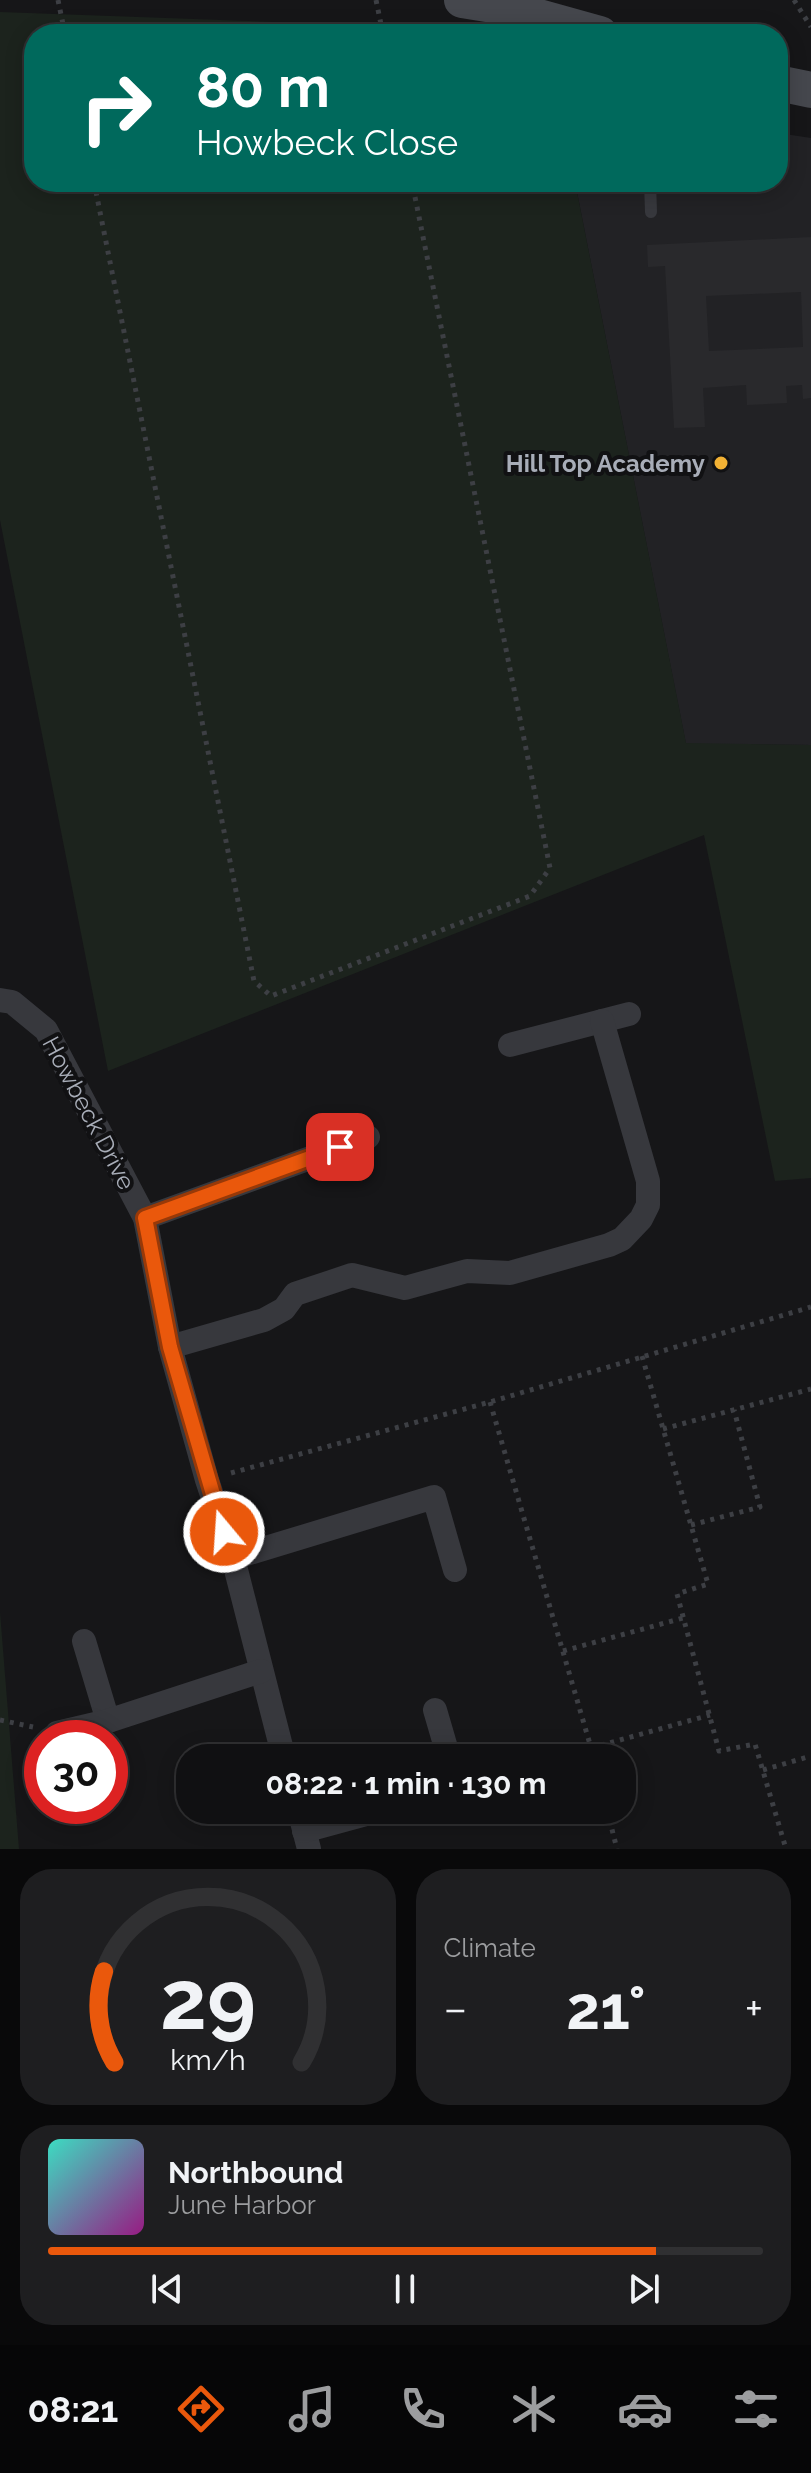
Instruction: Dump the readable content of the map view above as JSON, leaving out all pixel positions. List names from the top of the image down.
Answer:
{
  "streets": {
    "street": ["Howbeck Drive"]
  },
  "places": ["Hill Top Academy"],
  "page": {
    "turn": ["80 m", "Howbeck Close"],
    "limit": "30",
    "trip": "08:22 · 1 min · 130 m",
    "tile": "Climate",
    "heat": ["−", "21°", "+"],
    "song": ["Northbound", "June Harbor"],
    "tabs": "08:21",
    "gauge": ["29", "km/h"]
  }
}
